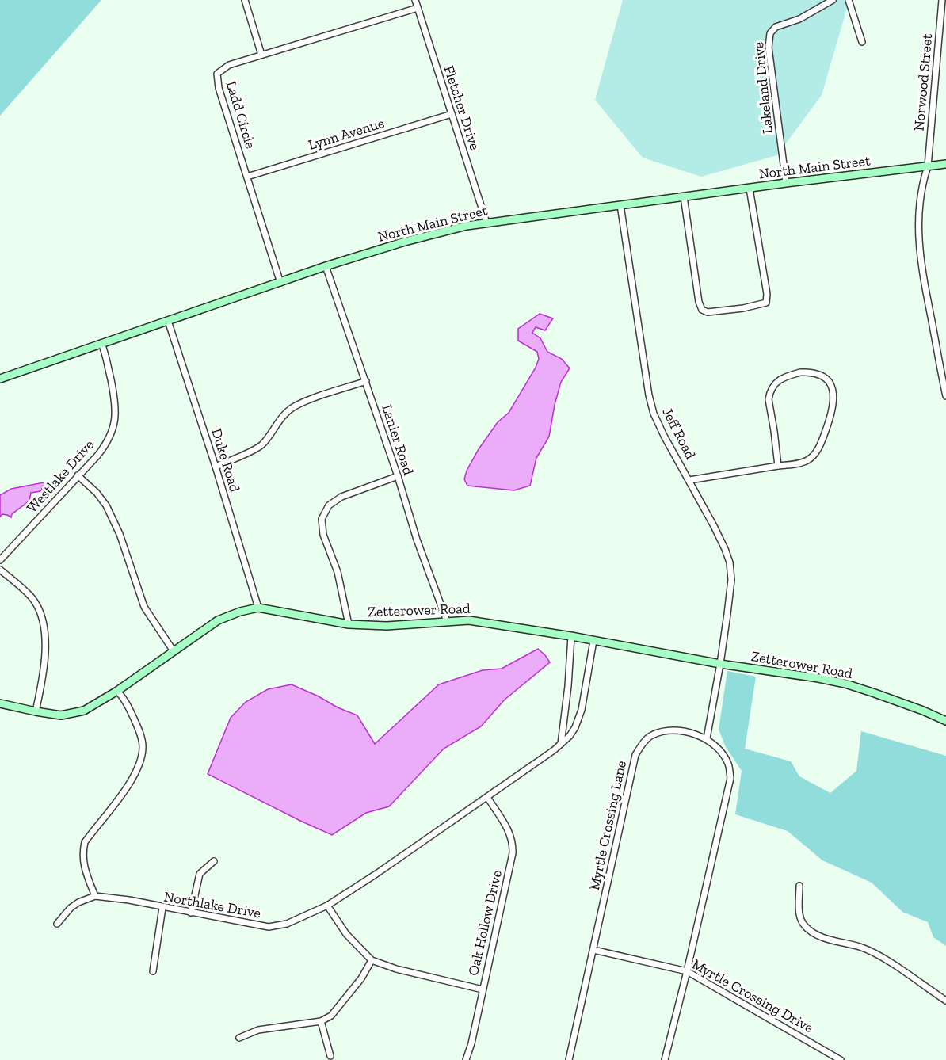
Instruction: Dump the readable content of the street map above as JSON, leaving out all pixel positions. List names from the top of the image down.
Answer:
{
  "streets": {
    "street": [
      "Norwood Street",
      "Lakeland Drive",
      "Fletcher Drive",
      "Ladd Circle",
      "Lynn Avenue",
      "North Main Street",
      "Jeff Road",
      "Lanier Road",
      "Duke Road",
      "Westlake Drive",
      "Zetterower Road",
      "Myrtle Crossing Lane",
      "Northlake Drive",
      "Oak Hollow Drive",
      "Myrtle Crossing Drive"
    ]
  },
  "crossings": [
    ["Norwood Street", "North Main Street"],
    ["Lakeland Drive", "North Main Street"],
    ["Fletcher Drive", "Ladd Circle"],
    ["Fletcher Drive", "Lynn Avenue"],
    ["Fletcher Drive", "North Main Street"],
    ["Ladd Circle", "Lynn Avenue"],
    ["Ladd Circle", "North Main Street"],
    ["North Main Street", "Jeff Road"],
    ["North Main Street", "Lanier Road"],
    ["North Main Street", "Duke Road"],
    ["North Main Street", "Westlake Drive"],
    ["Jeff Road", "Zetterower Road"],
    ["Jeff Road", "Myrtle Crossing Lane"],
    ["Lanier Road", "Zetterower Road"],
    ["Duke Road", "Zetterower Road"],
    ["Zetterower Road", "Northlake Drive"],
    ["Myrtle Crossing Lane", "Myrtle Crossing Drive"],
    ["Northlake Drive", "Oak Hollow Drive"]
  ]
}
